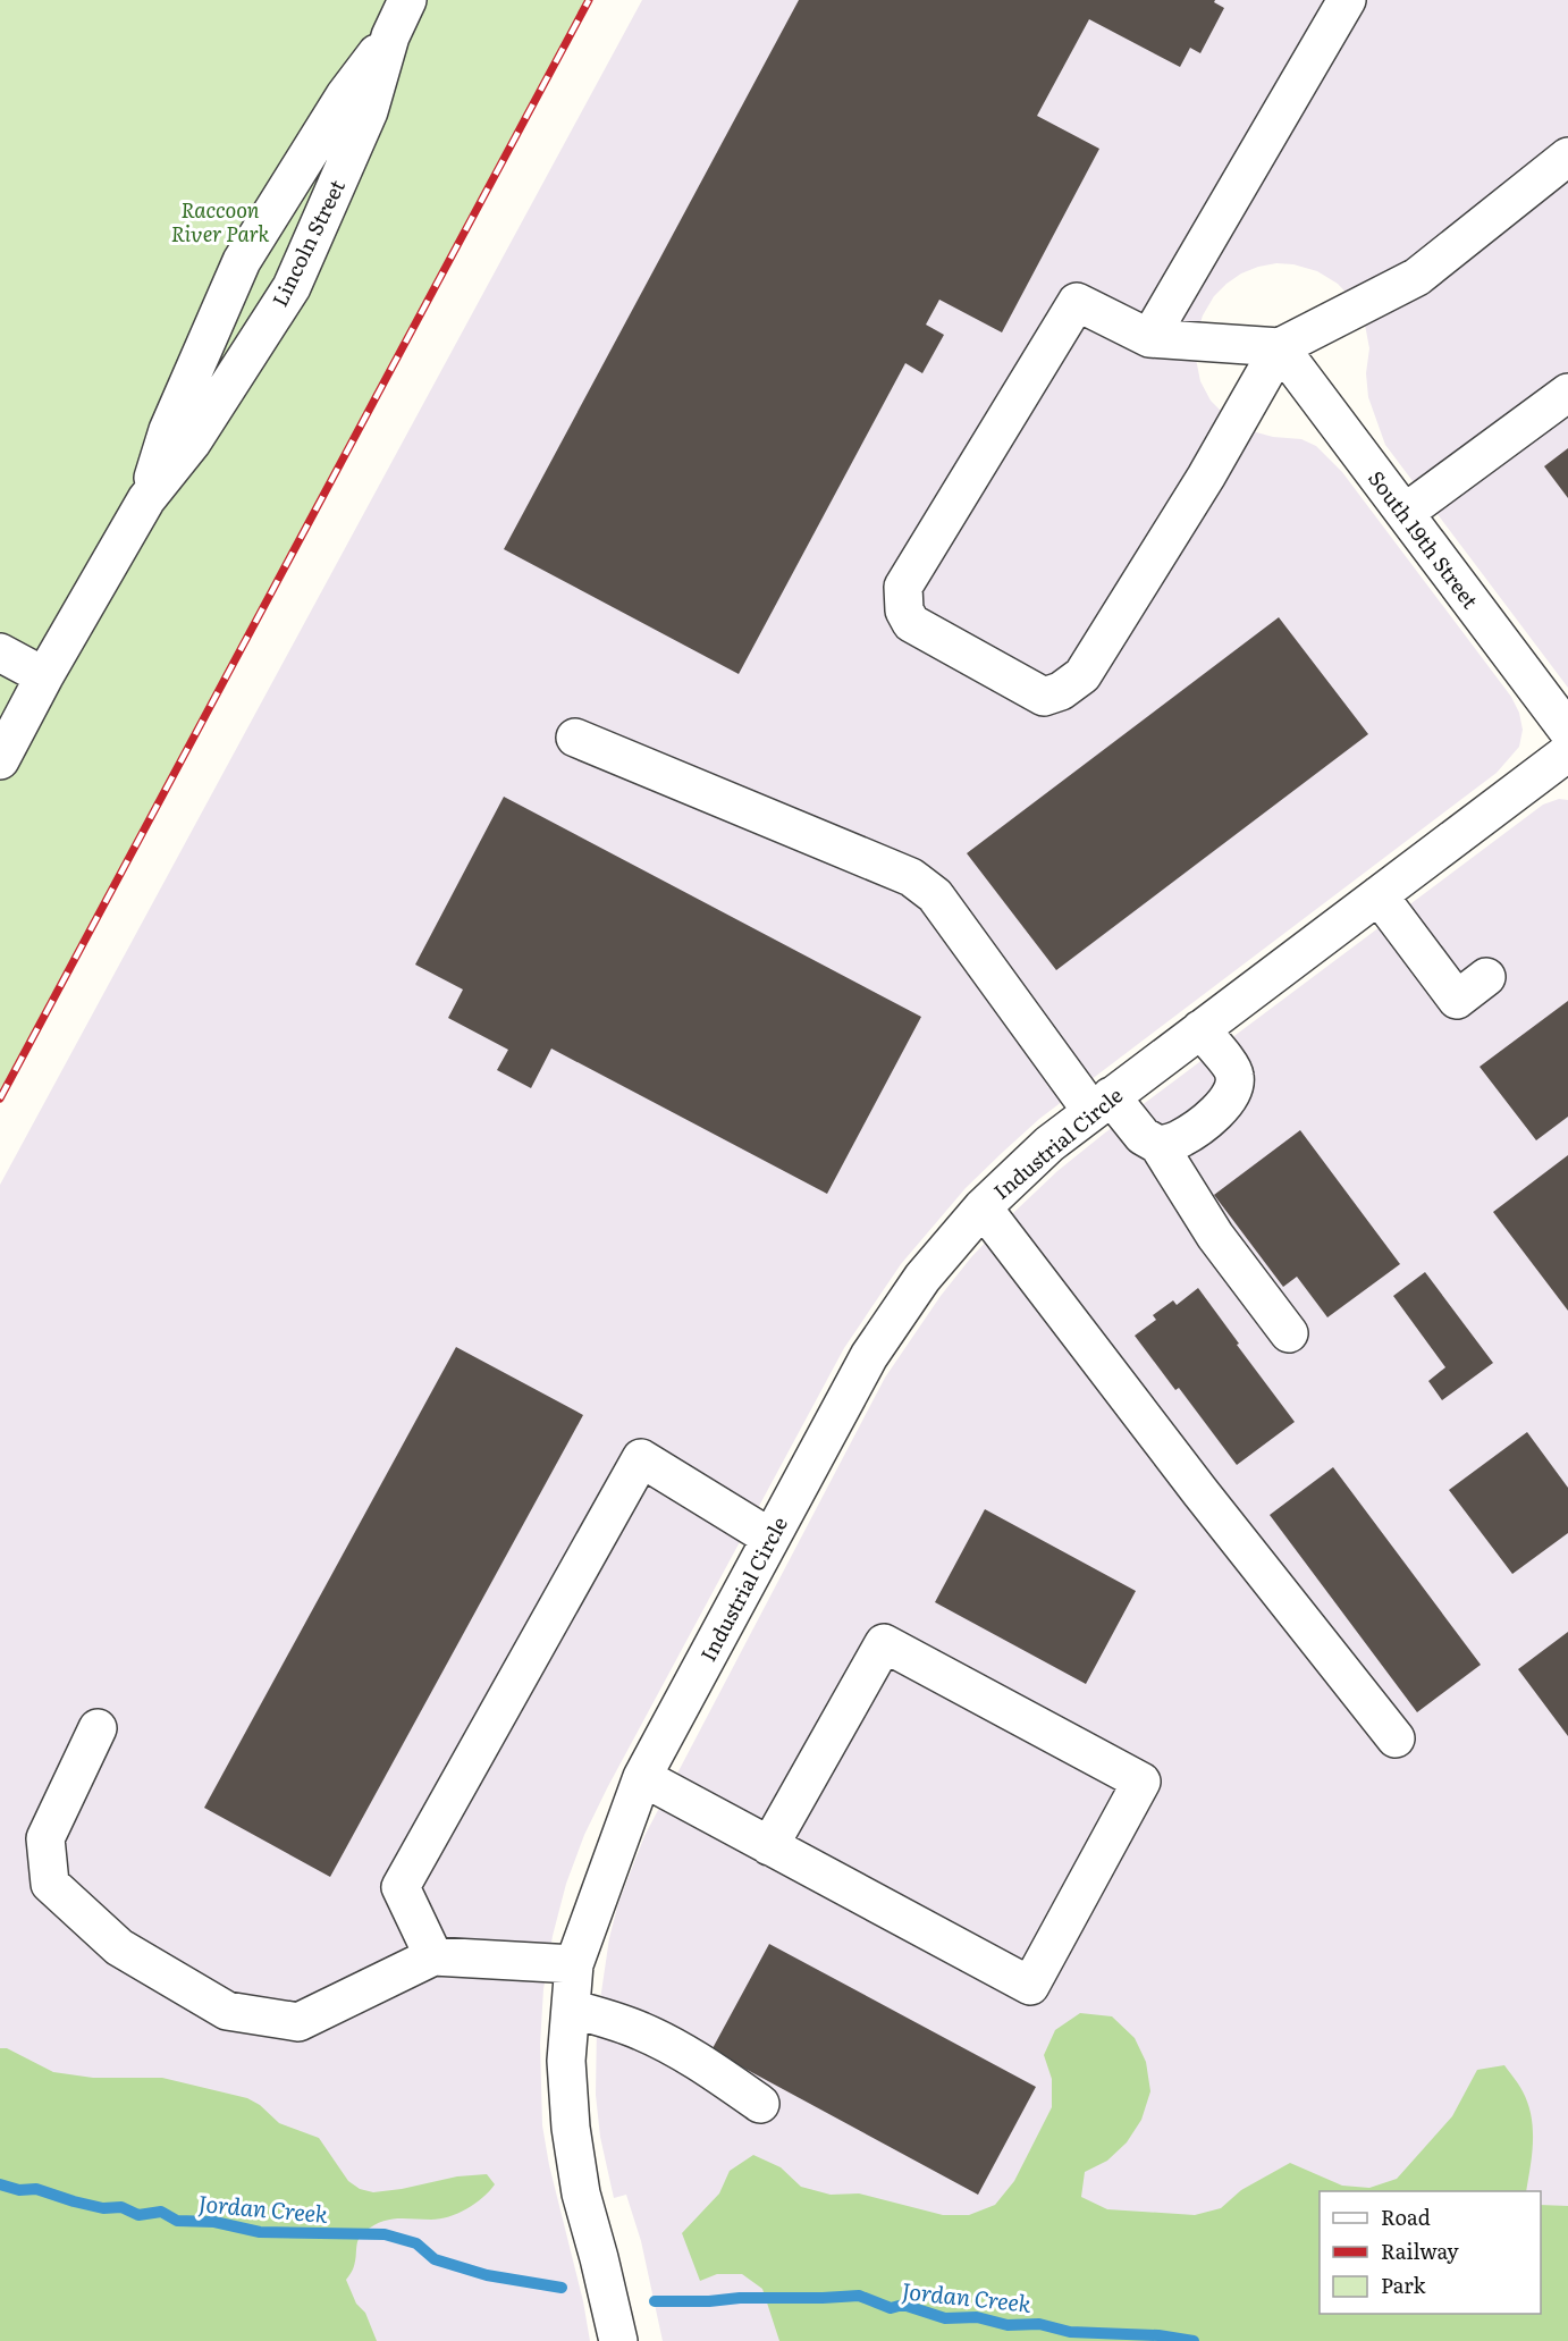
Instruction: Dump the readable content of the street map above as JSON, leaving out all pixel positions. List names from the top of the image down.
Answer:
{
  "streets": {
    "street": ["Lincoln Street", "South 19th Street", "Industrial Circle"]
  },
  "water": ["Jordan Creek"],
  "parks": ["Raccoon River Park"],
  "legend": ["Road", "Railway", "Park"]
}
